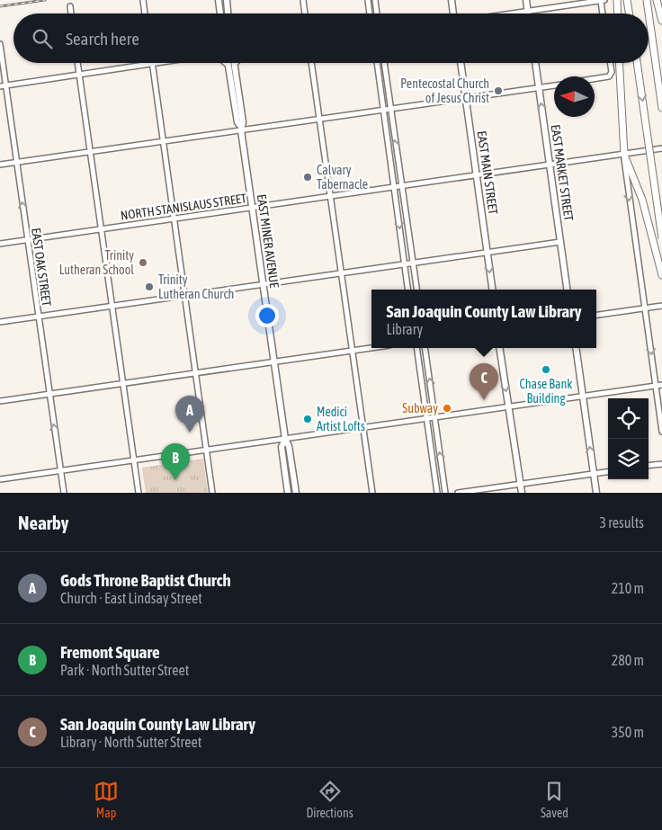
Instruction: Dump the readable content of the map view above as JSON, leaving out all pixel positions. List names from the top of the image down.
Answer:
{
  "streets": {
    "main road": ["EAST MAIN STREET", "EAST MARKET STREET", "EAST MINER AVENUE"],
    "street": ["NORTH STANISLAUS STREET", "EAST OAK STREET"]
  },
  "crossings": [
    ["EAST MAIN STREET", "NORTH STANISLAUS STREET"],
    ["EAST MARKET STREET", "NORTH STANISLAUS STREET"],
    ["NORTH STANISLAUS STREET", "EAST MINER AVENUE"],
    ["NORTH STANISLAUS STREET", "EAST OAK STREET"]
  ],
  "places": [
    "Pentecostal Church of Jesus Christ",
    "Calvary Tabernacle",
    "Trinity Lutheran School",
    "Trinity Lutheran Church",
    "Chase Bank Building",
    "Subway",
    "Medici Artist Lofts"
  ],
  "north": "left",
  "page": {
    "search": "Search here",
    "popup": ["San Joaquin County Law Library", "Library"],
    "pins": ["C", "A", "B"],
    "heading": ["Nearby", "3 results"],
    "list": [
      {
        "mark": "A",
        "name": "Gods Throne Baptist Church",
        "note": "Church · East Lindsay Street",
        "value": "210 m"
      },
      {
        "mark": "B",
        "name": "Fremont Square",
        "note": "Park · North Sutter Street",
        "value": "280 m"
      },
      {
        "mark": "C",
        "name": "San Joaquin County Law Library",
        "note": "Library · North Sutter Street",
        "value": "350 m"
      }
    ],
    "nav": ["Map", "Directions", "Saved"]
  }
}
